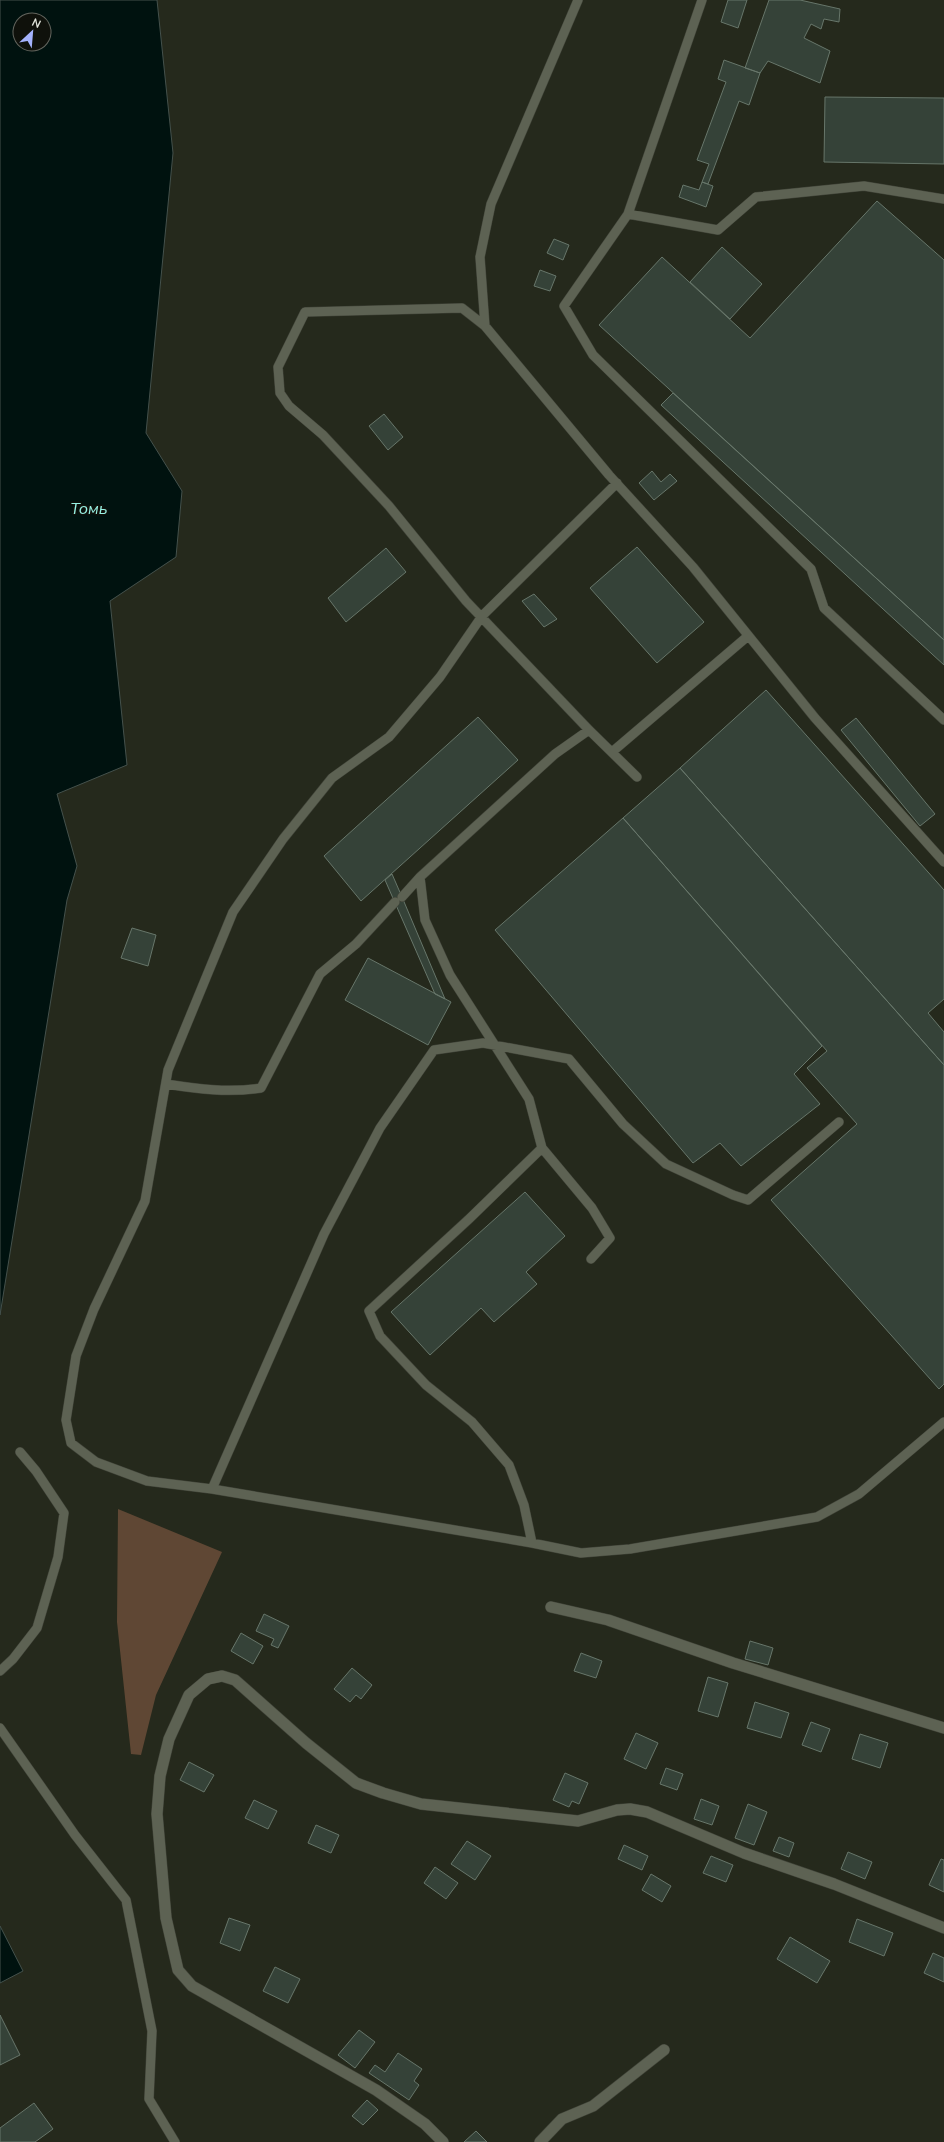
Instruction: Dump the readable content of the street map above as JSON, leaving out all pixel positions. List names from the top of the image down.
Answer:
{
  "water": ["Томь"],
  "north": "top right"
}
